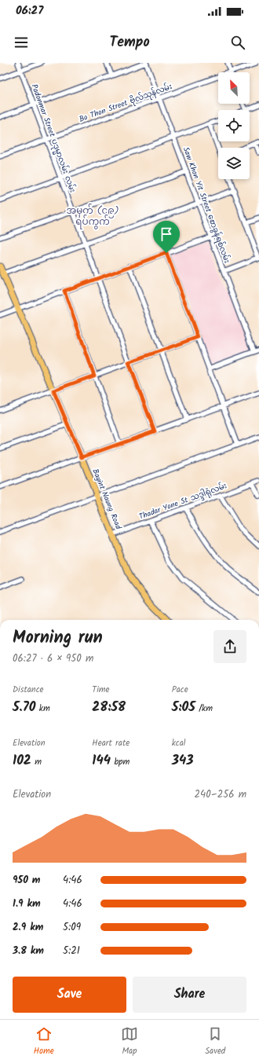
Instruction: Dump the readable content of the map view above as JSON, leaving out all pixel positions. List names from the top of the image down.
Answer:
{
  "streets": {
    "main road": ["Bayint Naung Road"],
    "street": [
      "Bo Thon Street ဗိုလ်သုန်လမ်း",
      "Padonmar Street ပဒုမ္မာလမ်း လမ်း",
      "Saw Khon Yit Street စောခွန်ရစ်လမ်း",
      "Thadar Yone St သဒ္ဒါရုံလမ်း"
    ]
  },
  "crossings": [
    ["Bo Thon Street ဗိုလ်သုန်လမ်း", "Padonmar Street ပဒုမ္မာလမ်း လမ်း"],
    ["Bo Thon Street ဗိုလ်သုန်လမ်း", "Saw Khon Yit Street စောခွန်ရစ်လမ်း"],
    ["Bayint Naung Road", "Thadar Yone St သဒ္ဒါရုံလမ်း"]
  ],
  "districts": ["အမှတ် (၄၉) ရပ်ကွက်"],
  "north": "top left",
  "page": {
    "status": "06:27",
    "header": "Tempo",
    "heading": ["Morning run", "06:27 · 6 × 950 m"],
    "stats": [
      ["Distance", "5.70 km"],
      ["Time", "28:58"],
      ["Pace", "5:05 /km"],
      ["Elevation", "102 m"],
      ["Heart rate", "144 bpm"],
      ["kcal", "343"]
    ],
    "chart": ["Elevation", "240–256 m"],
    "list": [
      {
        "name": "950 m",
        "note": "4:46"
      },
      {
        "name": "1.9 km",
        "note": "4:46"
      },
      {
        "name": "2.9 km",
        "note": "5:09"
      },
      {
        "name": "3.8 km",
        "note": "5:21"
      }
    ],
    "buttons": ["Save", "Share"],
    "tabs": ["Home", "Map", "Saved"]
  }
}
